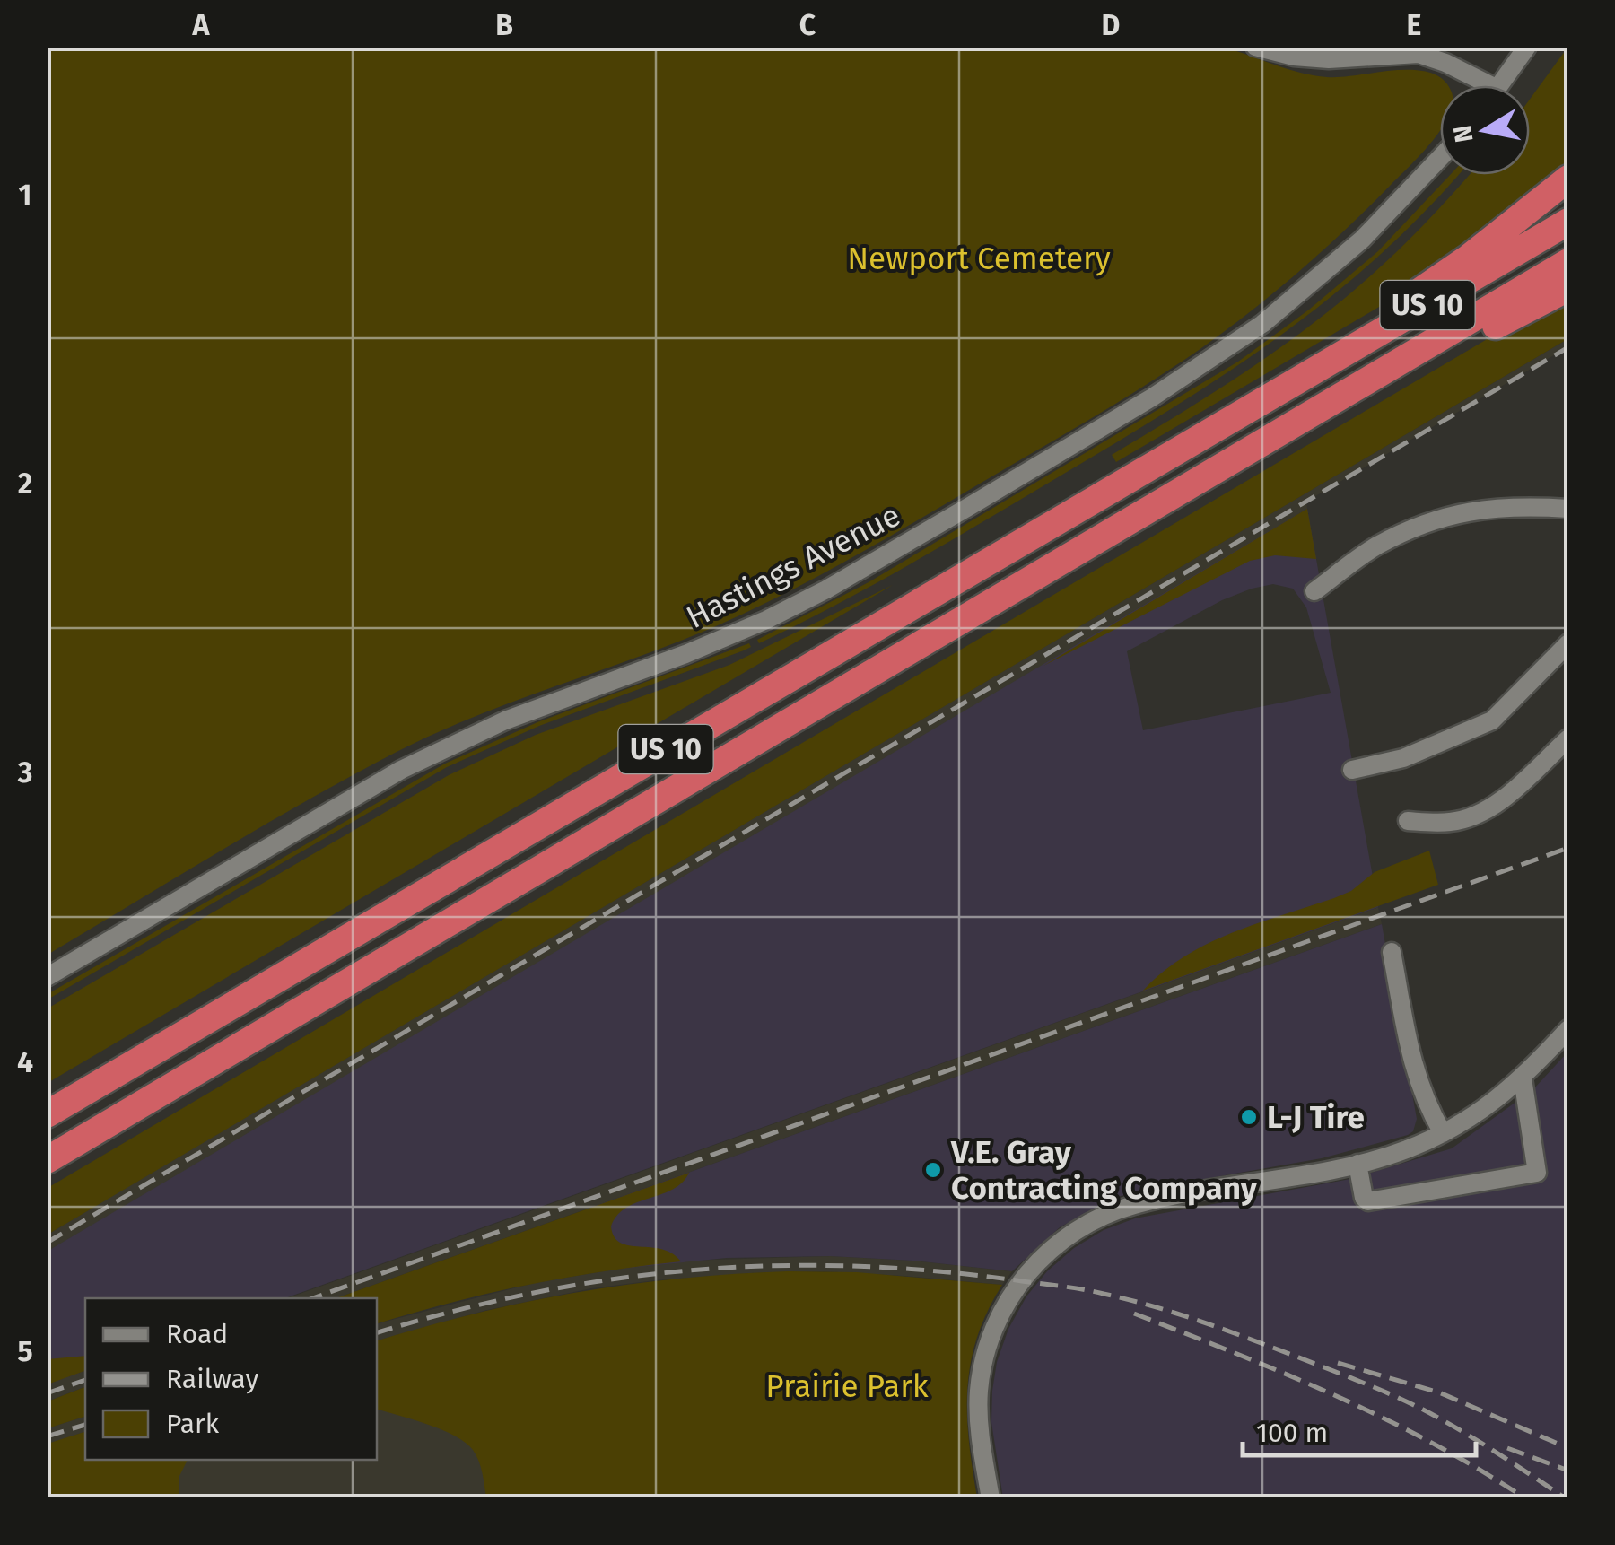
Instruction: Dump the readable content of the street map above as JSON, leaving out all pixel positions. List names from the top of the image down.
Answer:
{
  "streets": {
    "highway": ["US 10"],
    "street": ["Hastings Avenue"]
  },
  "parks": ["Newport Cemetery", "Prairie Park"],
  "places": ["L-J Tire", "V.E. Gray Contracting Company"],
  "legend": ["Road", "Railway", "Park"],
  "scale_bar": "100 m",
  "north": "left",
  "grid": {
    "columns": [
      "A",
      "B",
      "C",
      "D",
      "E"
    ],
    "rows": [
      "1",
      "2",
      "3",
      "4",
      "5"
    ]
  }
}
